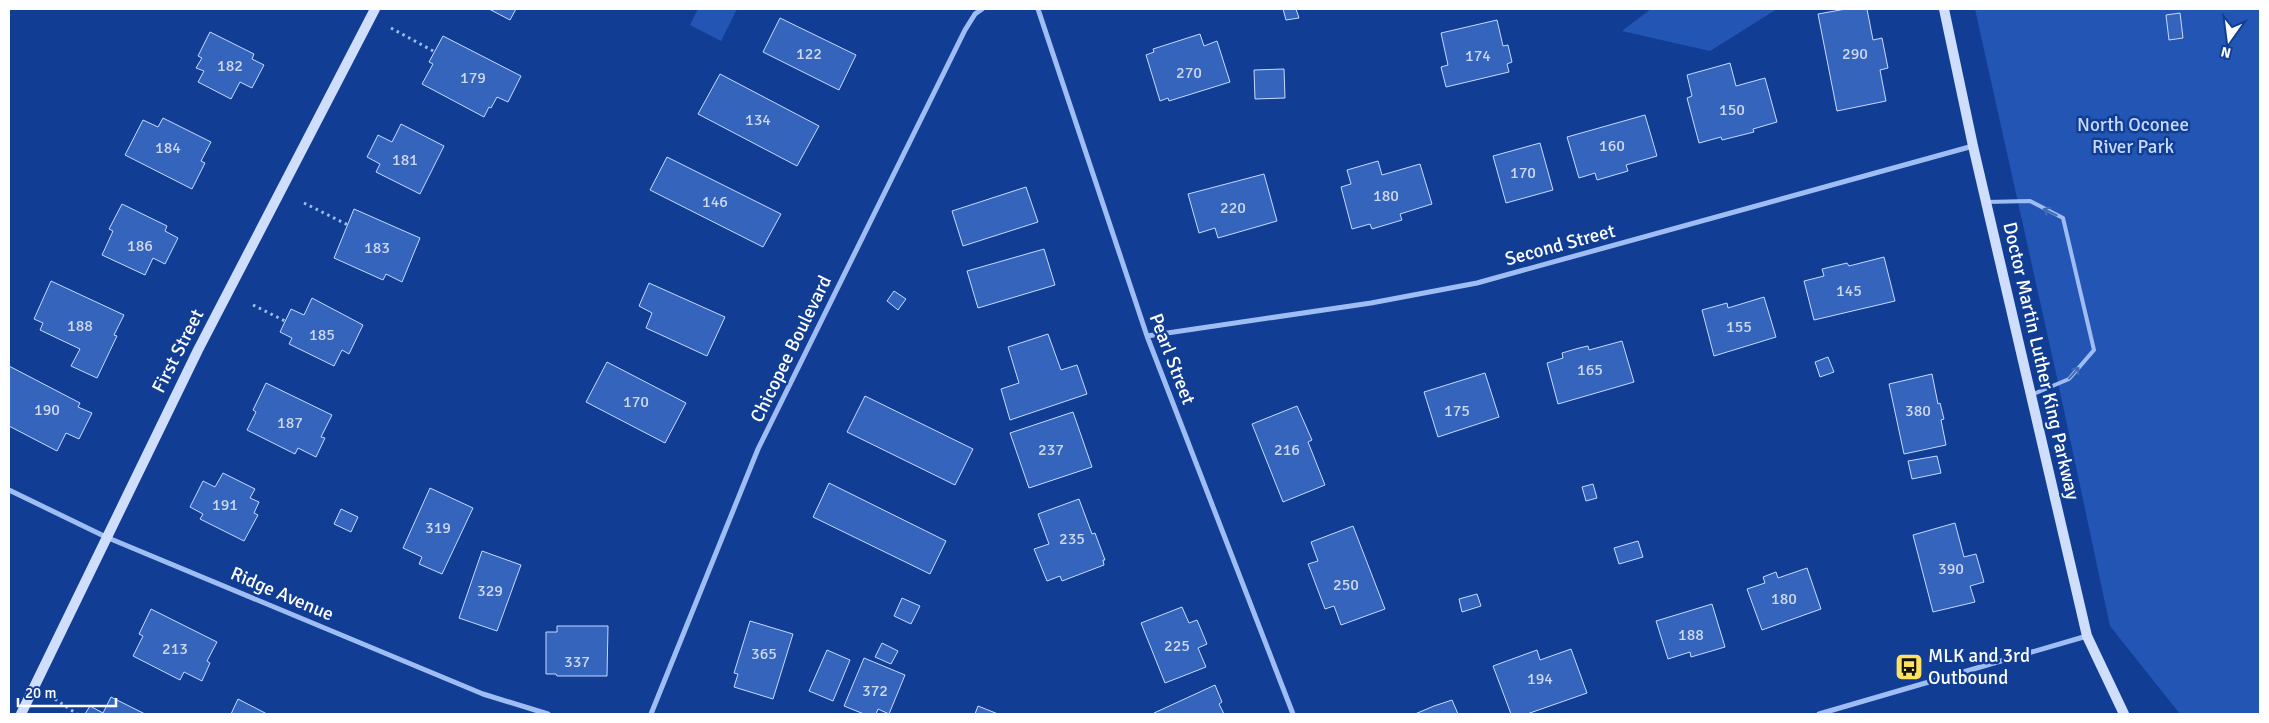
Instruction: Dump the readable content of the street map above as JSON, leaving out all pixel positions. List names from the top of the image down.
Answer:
{
  "streets": {
    "street": [
      "Second Street",
      "Chicopee Boulevard",
      "First Street",
      "Pearl Street",
      "Doctor Martin Luther King Parkway",
      "Ridge Avenue"
    ]
  },
  "crossings": [
    ["Second Street", "Pearl Street"],
    ["Second Street", "Doctor Martin Luther King Parkway"],
    ["First Street", "Ridge Avenue"]
  ],
  "parks": ["North Oconee River Park"],
  "places": {
    "bus stop": ["MLK and 3rd Outbound"]
  },
  "house_numbers": [
    "122",
    "290",
    "174",
    "182",
    "270",
    "179",
    "150",
    "134",
    "160",
    "184",
    "181",
    "170",
    "180",
    "146",
    "220",
    "186",
    "183",
    "145",
    "188",
    "155",
    "185",
    "165",
    "170",
    "190",
    "175",
    "380",
    "187",
    "237",
    "216",
    "191",
    "319",
    "235",
    "390",
    "250",
    "329",
    "180",
    "188",
    "225",
    "213",
    "365",
    "337",
    "194",
    "372"
  ],
  "scale_bar": "20 m",
  "north": "bottom"
}
